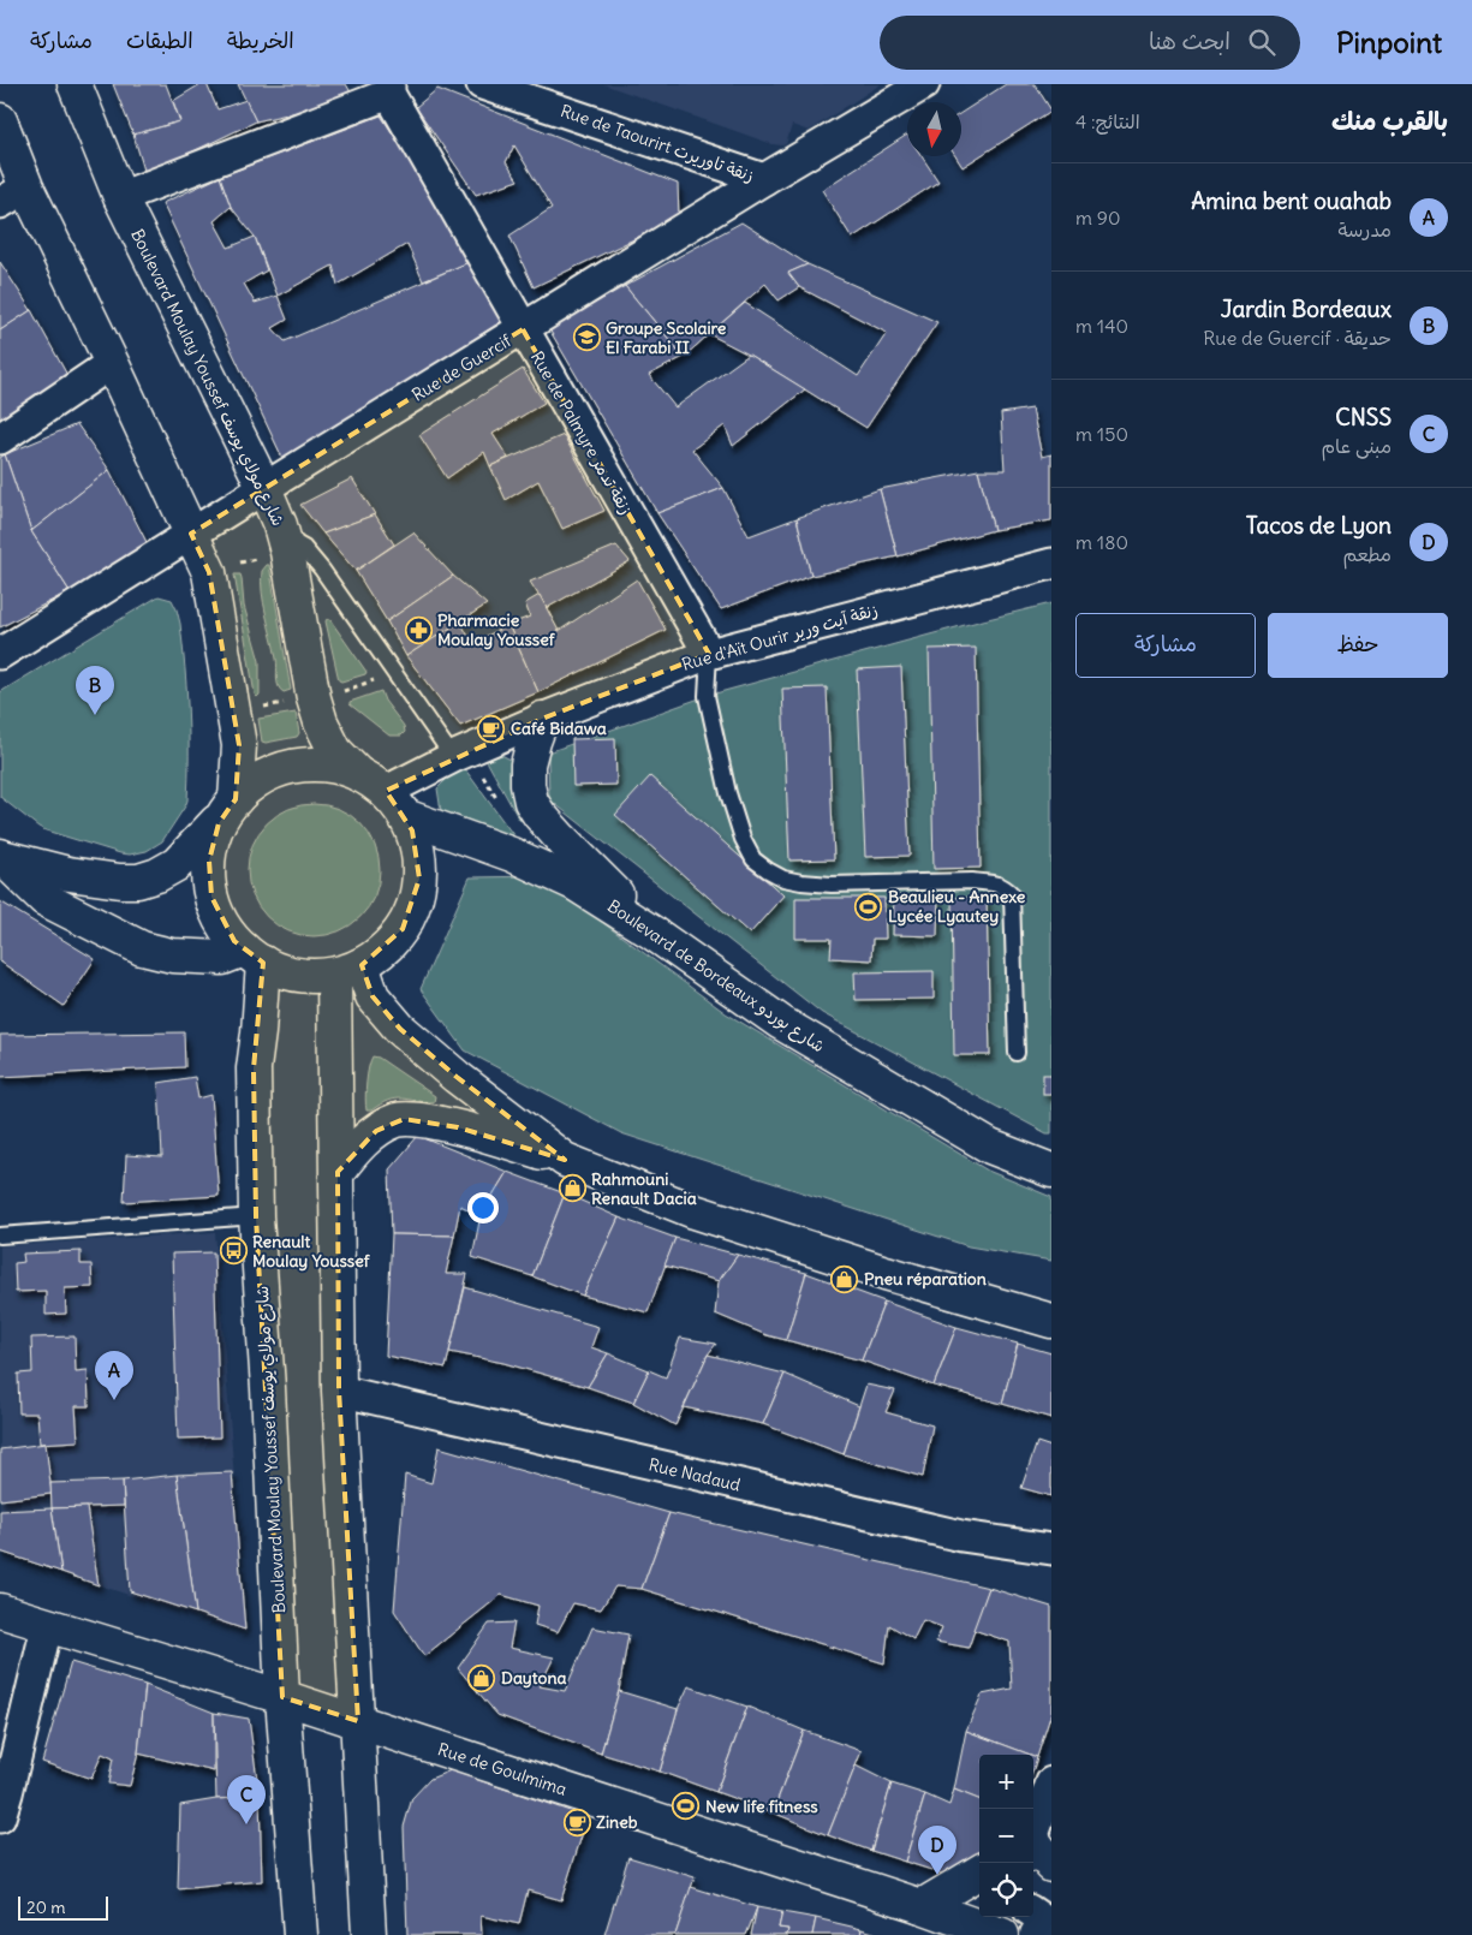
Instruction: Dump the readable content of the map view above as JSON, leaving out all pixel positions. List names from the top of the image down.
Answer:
{
  "streets": {
    "main road": ["Boulevard Moulay Youssef شارع مولاي يوسف", "Boulevard de Bordeaux شارع بوردو", "Rue de Goulmima"],
    "street": [
      "Rue de Taourirt زنقة تاوريرت",
      "Rue de Guercif",
      "Rue de Palmyre زنقة تدمر",
      "Rue d'Aït Ourir زنقة آيت ورير",
      "Rue Nadaud"
    ]
  },
  "crossings": [
    ["Rue de Taourirt زنقة تاوريرت", "Rue de Guercif"],
    ["Rue de Guercif", "Boulevard Moulay Youssef شارع مولاي يوسف"],
    ["Rue de Guercif", "Rue de Palmyre زنقة تدمر"],
    ["Boulevard Moulay Youssef شارع مولاي يوسف", "Rue d'Aït Ourir زنقة آيت ورير"],
    ["Boulevard Moulay Youssef شارع مولاي يوسف", "Boulevard de Bordeaux شارع بوردو"],
    ["Boulevard Moulay Youssef شارع مولاي يوسف", "Rue de Goulmima"],
    ["Rue de Palmyre زنقة تدمر", "Rue d'Aït Ourir زنقة آيت ورير"],
    ["Rue d'Aït Ourir زنقة آيت ورير", "Boulevard de Bordeaux شارع بوردو"]
  ],
  "places": {
    "school or university": ["Groupe Scolaire El Farabi II"],
    "pharmacy": ["Pharmacie Moulay Youssef"],
    "cafe": ["Café Bidawa", "Zineb"],
    "sports": ["Beaulieu - Annexe Lycée Lyautey", "New life fitness"],
    "shop": ["Rahmouni Renault Dacia", "Pneu réparation", "Daytona"],
    "bus stop": ["Renault Moulay Youssef"]
  },
  "scale_bar": "20 m",
  "north": "bottom",
  "page": {
    "header": "Pinpoint",
    "search": "ابحث هنا",
    "nav": ["الخريطة", "الطبقات", "مشاركة"],
    "heading": ["بالقرب منك", "النتائج: 4"],
    "list": [
      {
        "mark": "A",
        "name": "Amina bent ouahab",
        "note": "مدرسة",
        "value": "90 m"
      },
      {
        "mark": "B",
        "name": "Jardin Bordeaux",
        "note": "حديقة · Rue de Guercif",
        "value": "140 m"
      },
      {
        "mark": "C",
        "name": "CNSS",
        "note": "مبنى عام",
        "value": "150 m"
      },
      {
        "mark": "D",
        "name": "Tacos de Lyon",
        "note": "مطعم",
        "value": "180 m"
      }
    ],
    "buttons": ["حفظ", "مشاركة"],
    "pins": [
      "B",
      "A",
      "C",
      "D"
    ],
    "map_buttons": ["+", "−"],
    "scale": "20 m"
  }
}
